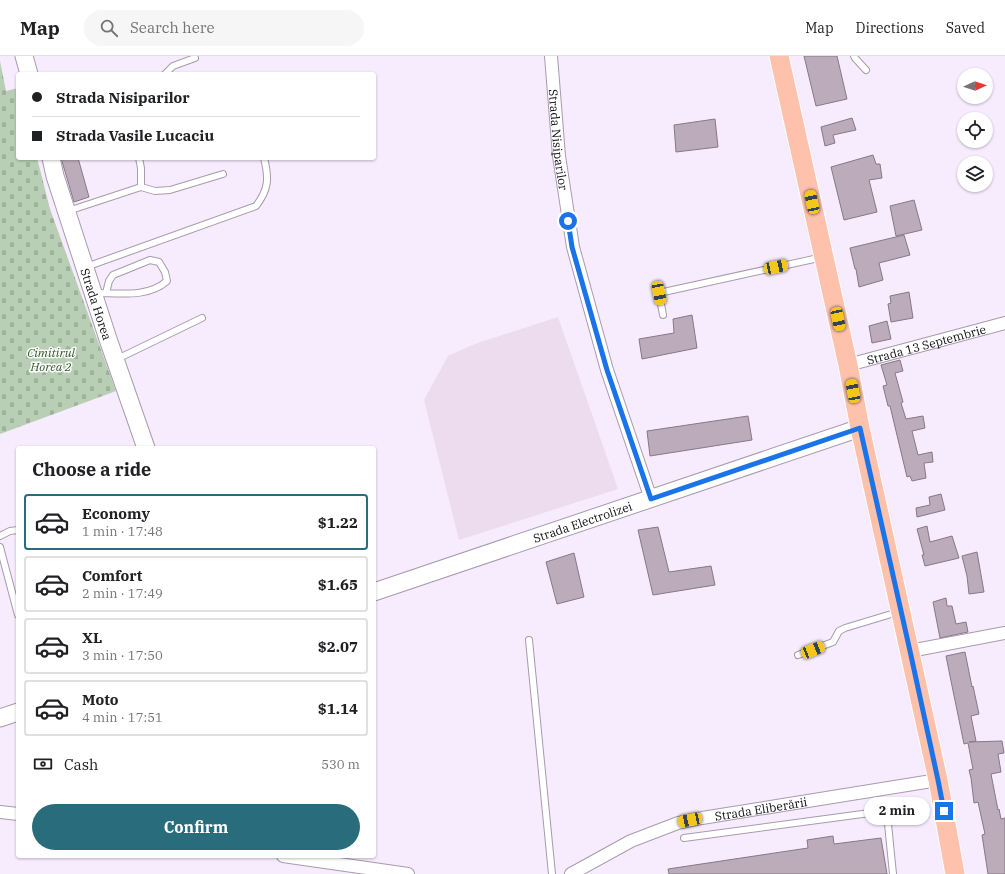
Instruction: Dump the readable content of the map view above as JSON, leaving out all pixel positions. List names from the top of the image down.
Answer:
{
  "streets": {
    "street": [
      "Strada Nisiparilor",
      "Strada Horea",
      "Strada 13 Septembrie",
      "Strada Electrolizei",
      "Strada Eliberării"
    ]
  },
  "crossings": [
    ["Strada Nisiparilor", "Strada Electrolizei"]
  ],
  "parks": ["Cimitirul Horea 2"],
  "north": "right",
  "page": {
    "header": "Map",
    "search": "Search here",
    "nav": ["Map", "Directions", "Saved"],
    "banner": ["Strada Nisiparilor", "Strada Vasile Lucaciu"],
    "heading": "Choose a ride",
    "list": [
      {
        "name": "Economy",
        "note": "1 min · 17:48",
        "value": "$1.22"
      },
      {
        "name": "Comfort",
        "note": "2 min · 17:49",
        "value": "$1.65"
      },
      {
        "name": "XL",
        "note": "3 min · 17:50",
        "value": "$2.07"
      },
      {
        "name": "Moto",
        "note": "4 min · 17:51",
        "value": "$1.14"
      }
    ],
    "pay": ["Cash", "530 m"],
    "buttons": "Confirm",
    "bubble": "2 min"
  }
}
